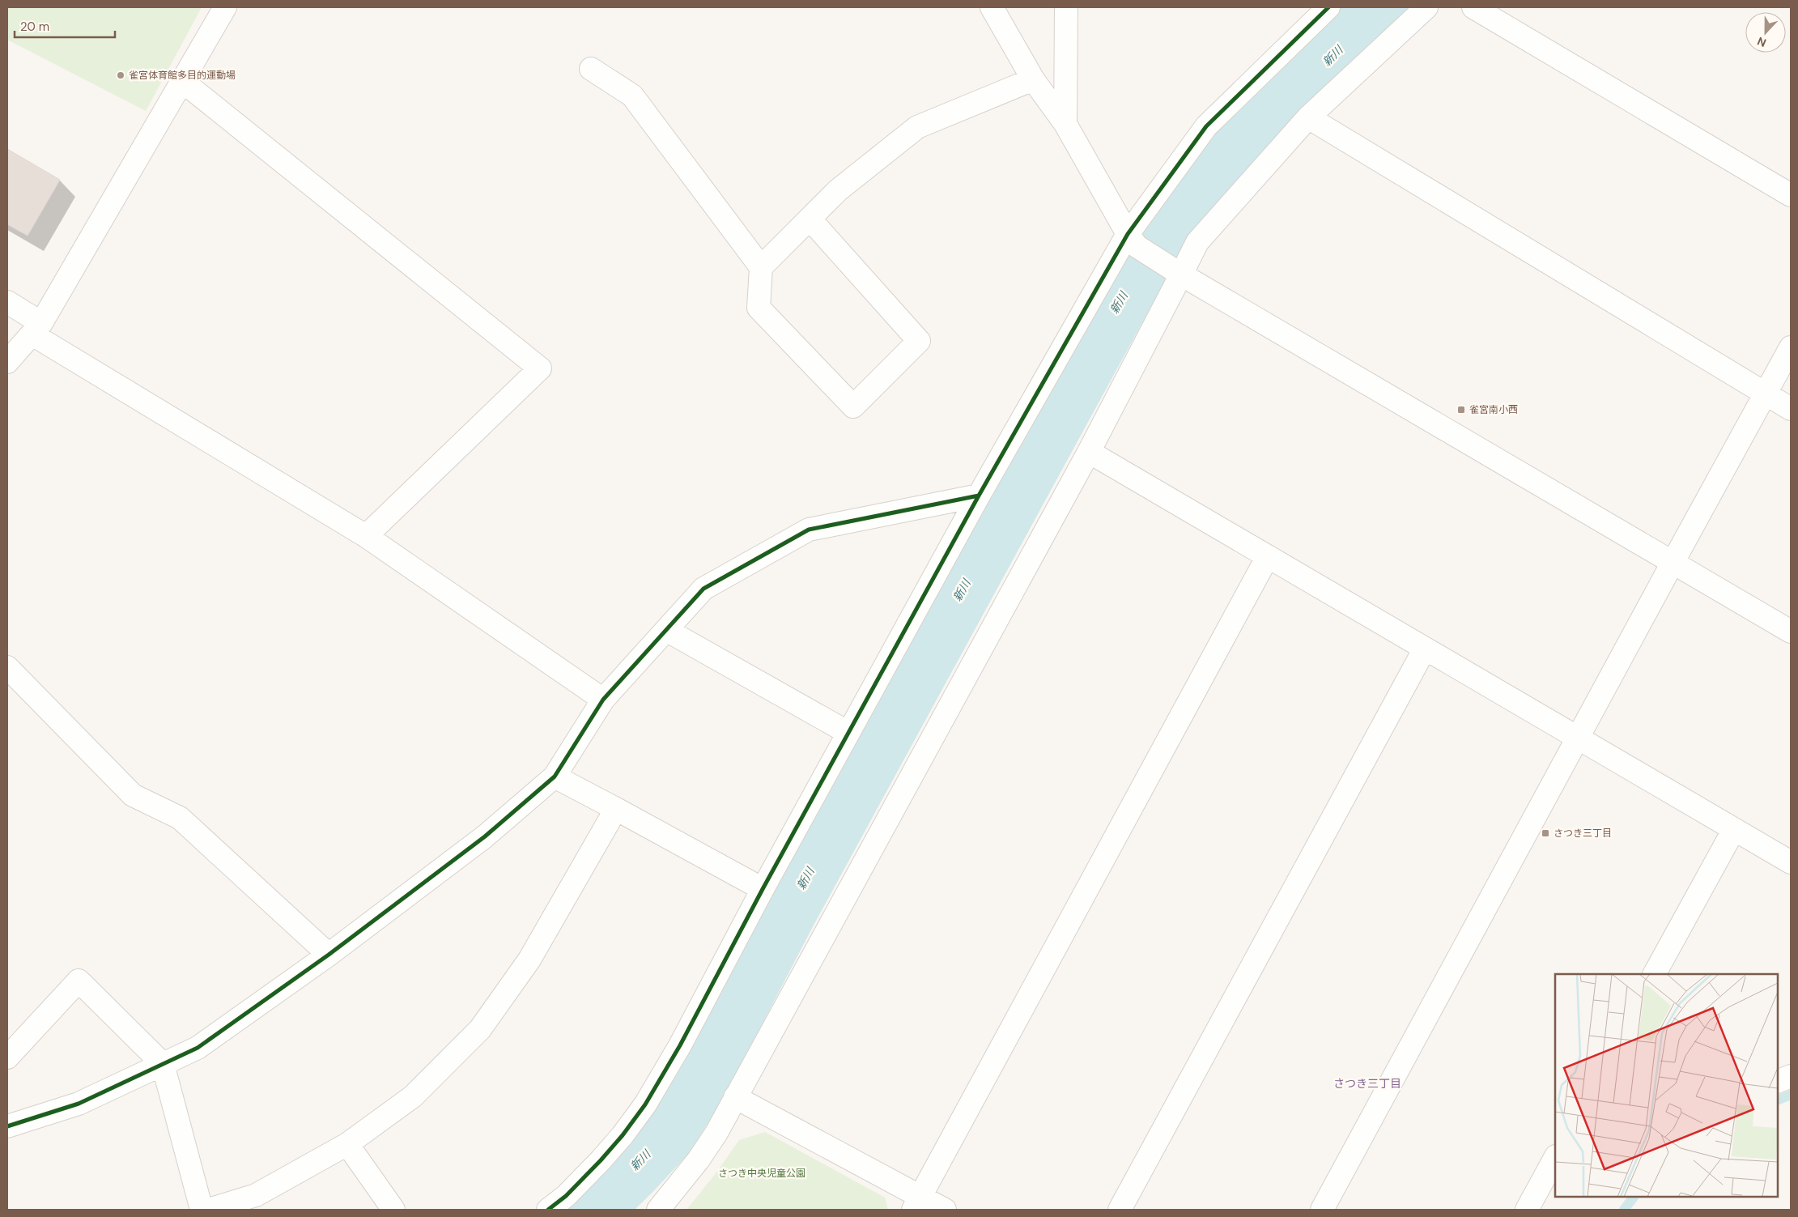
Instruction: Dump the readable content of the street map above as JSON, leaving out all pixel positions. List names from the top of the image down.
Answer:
{
  "districts": ["さつき三丁目"],
  "water": ["新川"],
  "parks": ["さつき中央児童公園"],
  "places": {
    "other": ["雀宮体育館多目的運動場"],
    "transit": ["雀宮南小西", "さつき三丁目"]
  },
  "scale_bar": "20 m",
  "north": "bottom"
}
